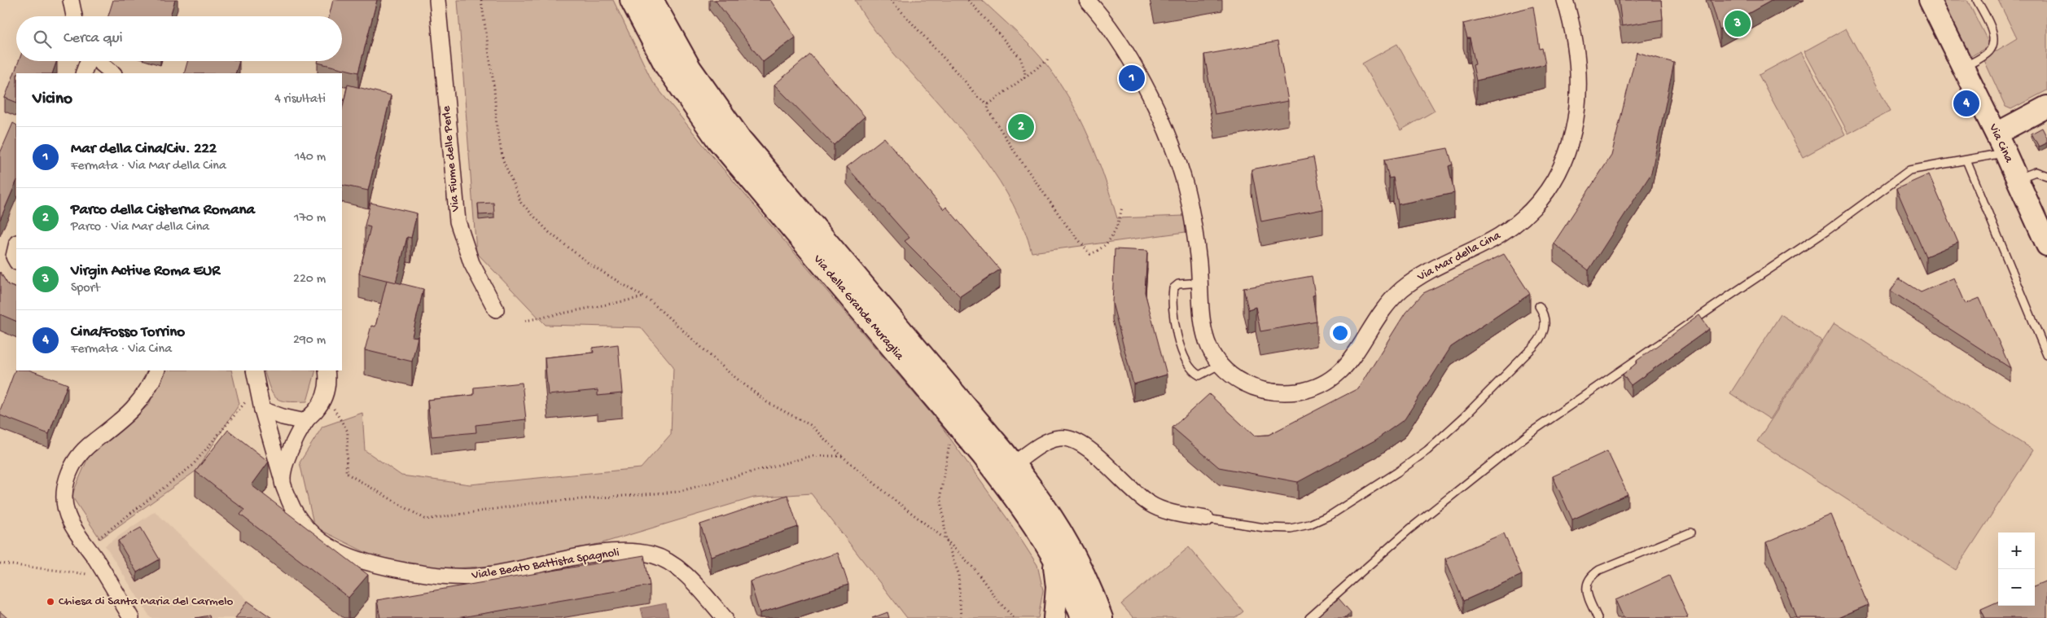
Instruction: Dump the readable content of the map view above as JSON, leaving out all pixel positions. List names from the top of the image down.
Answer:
{
  "streets": {
    "street": [
      "Via Cina",
      "Via Fiume delle Perle",
      "Via Mar della Cina",
      "Via della Grande Muraglia",
      "Viale Beato Battista Spagnoli"
    ]
  },
  "places": ["Chiesa di Santa Maria del Carmelo"],
  "page": {
    "pins": [
      "3",
      "1",
      "4",
      "2"
    ],
    "search": "Cerca qui",
    "heading": ["Vicino", "4 risultati"],
    "list": [
      {
        "mark": "1",
        "name": "Mar della Cina/Civ. 222",
        "note": "Fermata · Via Mar della Cina",
        "value": "140 m"
      },
      {
        "mark": "2",
        "name": "Parco della Cisterna Romana",
        "note": "Parco · Via Mar della Cina",
        "value": "170 m"
      },
      {
        "mark": "3",
        "name": "Virgin Active Roma EUR",
        "note": "Sport",
        "value": "220 m"
      },
      {
        "mark": "4",
        "name": "Cina/Fosso Torrino",
        "note": "Fermata · Via Cina",
        "value": "290 m"
      }
    ],
    "map_buttons": ["+", "−"]
  }
}
